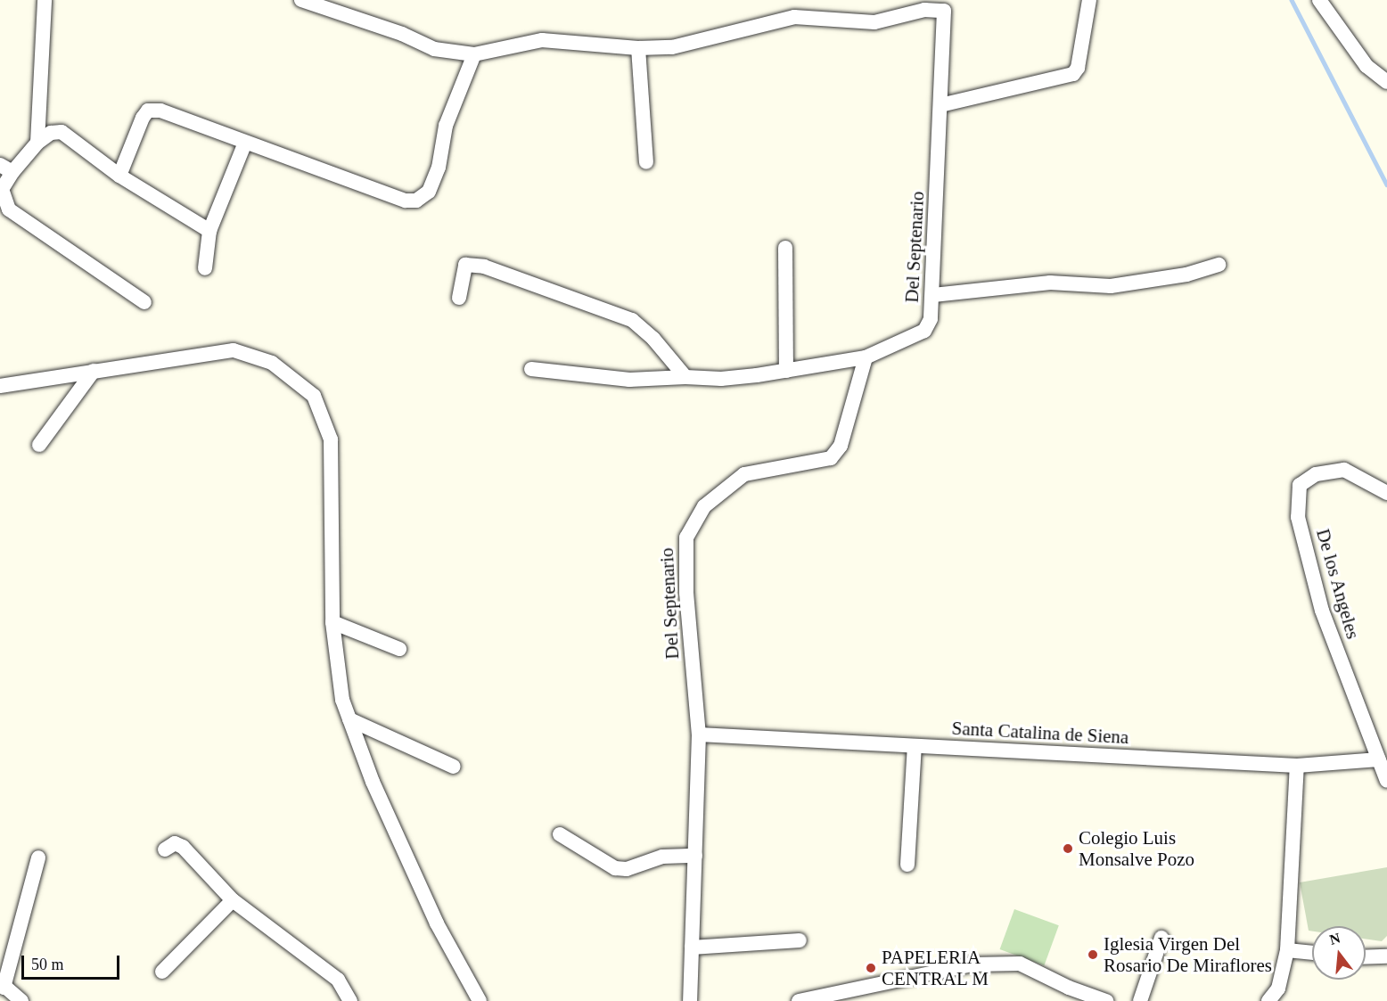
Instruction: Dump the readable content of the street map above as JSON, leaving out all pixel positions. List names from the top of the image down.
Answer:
{
  "streets": {
    "street": ["Del Septenario", "De los Angeles", "Santa Catalina de Siena"]
  },
  "crossings": [
    ["Del Septenario", "Santa Catalina de Siena"],
    ["De los Angeles", "Santa Catalina de Siena"]
  ],
  "places": ["Colegio Luis Monsalve Pozo", "Iglesia Virgen Del Rosario De Miraflores", "PAPELERIA CENTRAL M"],
  "scale_bar": "50 m",
  "north": "top"
}
